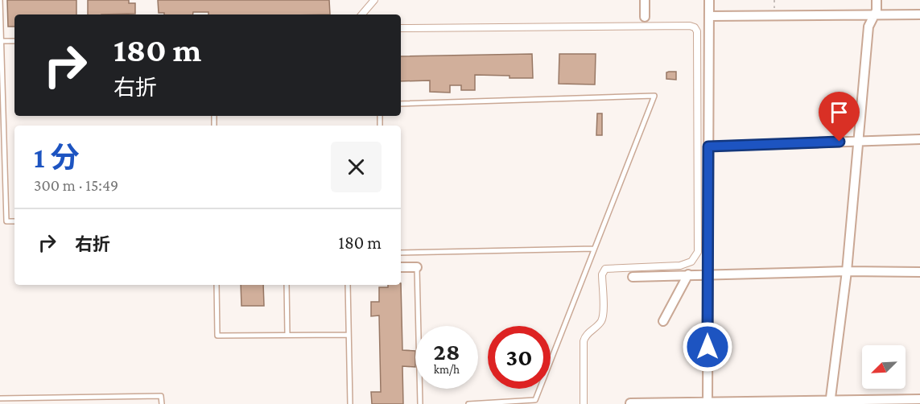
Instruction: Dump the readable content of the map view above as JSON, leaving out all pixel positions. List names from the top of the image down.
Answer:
{
  "north": "bottom left",
  "page": {
    "turn": ["180 m", "右折"],
    "heading": ["1 分", "300 m · 15:49"],
    "list": [
      {
        "name": "右折",
        "value": "180 m"
      }
    ],
    "speed": "28 km/h",
    "limit": "30"
  }
}
